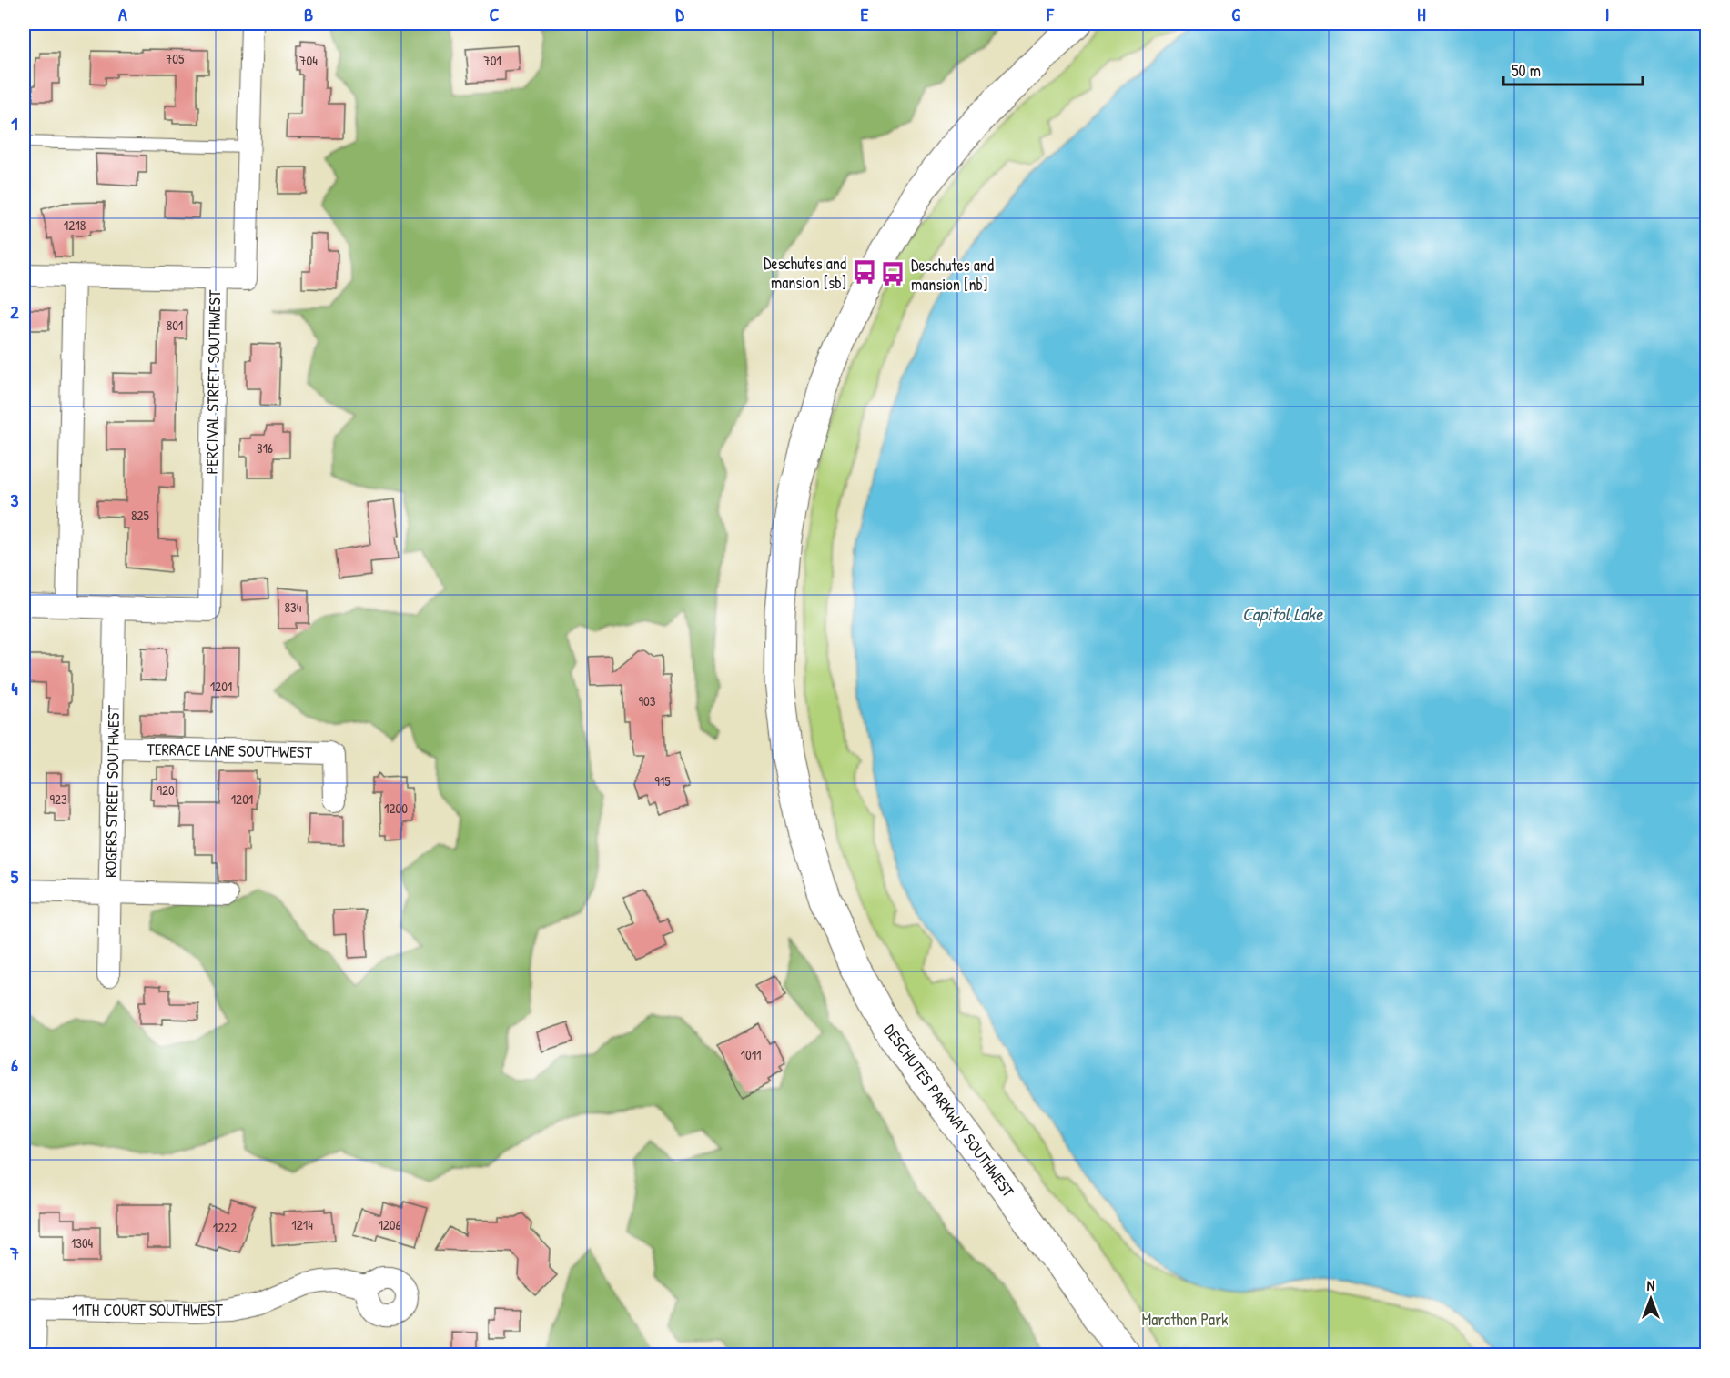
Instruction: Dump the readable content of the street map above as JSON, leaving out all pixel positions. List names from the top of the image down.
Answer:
{
  "streets": {
    "street": [
      "PERCIVAL STREET SOUTHWEST",
      "TERRACE LANE SOUTHWEST",
      "ROGERS STREET SOUTHWEST",
      "DESCHUTES PARKWAY SOUTHWEST",
      "11TH COURT SOUTHWEST"
    ]
  },
  "crossings": [
    ["PERCIVAL STREET SOUTHWEST", "ROGERS STREET SOUTHWEST"],
    ["TERRACE LANE SOUTHWEST", "ROGERS STREET SOUTHWEST"]
  ],
  "water": ["Capitol Lake"],
  "parks": ["Marathon Park"],
  "places": {
    "bus stop": ["Deschutes and mansion [sb]", "Deschutes and mansion [nb]"]
  },
  "house_numbers": [
    "705",
    "704",
    "701",
    "1218",
    "801",
    "816",
    "825",
    "834",
    "1201",
    "903",
    "915",
    "920",
    "923",
    "1201",
    "1200",
    "1011",
    "1214",
    "1206",
    "1222",
    "1304"
  ],
  "scale_bar": "50 m",
  "north": "top",
  "grid": {
    "columns": [
      "A",
      "B",
      "C",
      "D",
      "E",
      "F",
      "G",
      "H",
      "I"
    ],
    "rows": [
      "1",
      "2",
      "3",
      "4",
      "5",
      "6",
      "7"
    ]
  }
}
